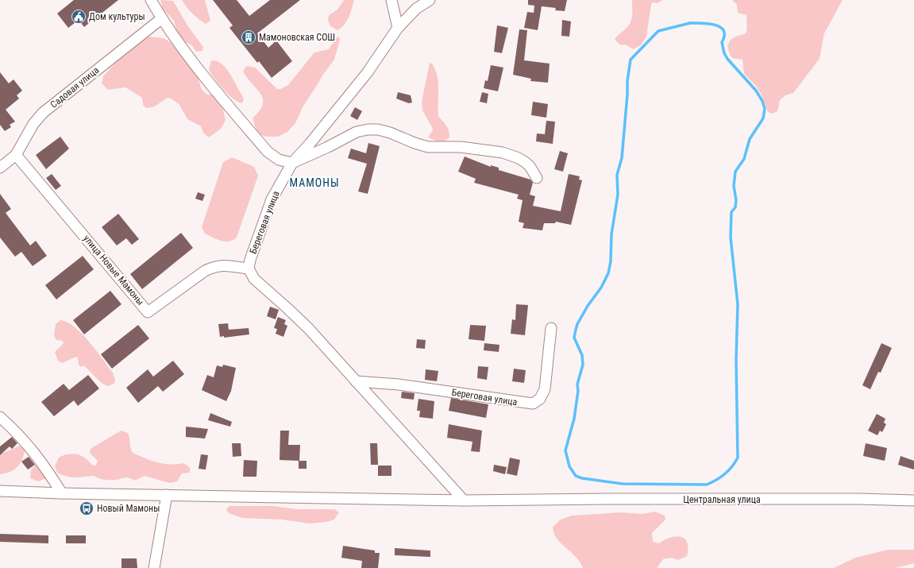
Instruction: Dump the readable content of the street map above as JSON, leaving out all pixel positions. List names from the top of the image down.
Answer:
{
  "streets": {
    "street": [
      "Садовая улица",
      "Береговая улица",
      "улица Новые Мамоны",
      "Центральная улица"
    ]
  },
  "crossings": [
    ["Садовая улица", "улица Новые Мамоны"],
    ["Береговая улица", "улица Новые Мамоны"]
  ],
  "districts": ["МАМОНЫ"],
  "places": {
    "public building": ["Дом культуры"],
    "building": ["Мамоновская СОШ"],
    "bus stop": ["Новый Мамоны"]
  }
}
